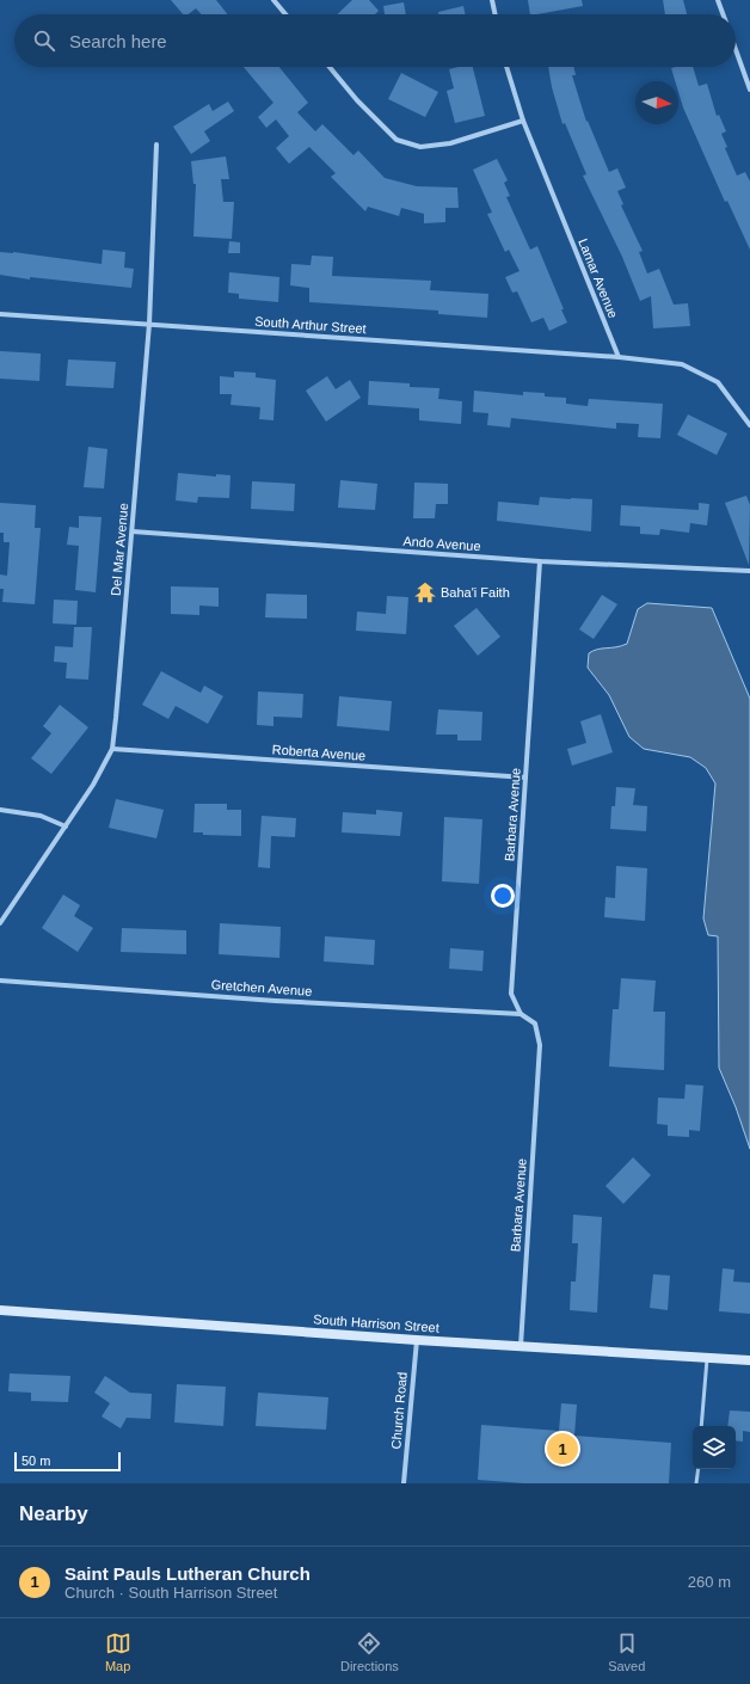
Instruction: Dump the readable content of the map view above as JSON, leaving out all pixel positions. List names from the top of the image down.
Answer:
{
  "streets": {
    "main road": ["South Harrison Street"],
    "street": [
      "Lamar Avenue",
      "South Arthur Street",
      "Ando Avenue",
      "Del Mar Avenue",
      "Roberta Avenue",
      "Barbara Avenue",
      "Gretchen Avenue",
      "Church Road"
    ]
  },
  "crossings": [
    ["Lamar Avenue", "South Arthur Street"],
    ["South Arthur Street", "Del Mar Avenue"],
    ["Ando Avenue", "Del Mar Avenue"],
    ["Ando Avenue", "Barbara Avenue"],
    ["Del Mar Avenue", "Roberta Avenue"],
    ["Roberta Avenue", "Barbara Avenue"],
    ["Barbara Avenue", "Gretchen Avenue"],
    ["Barbara Avenue", "South Harrison Street"],
    ["South Harrison Street", "Church Road"]
  ],
  "places": {
    "temple": ["Baha'i Faith"]
  },
  "scale_bar": "50 m",
  "north": "right",
  "page": {
    "search": "Search here",
    "pins": "1",
    "scale": "50 m",
    "heading": "Nearby",
    "list": [
      {
        "mark": "1",
        "name": "Saint Pauls Lutheran Church",
        "note": "Church · South Harrison Street",
        "value": "260 m"
      }
    ],
    "nav": ["Map", "Directions", "Saved"]
  }
}
